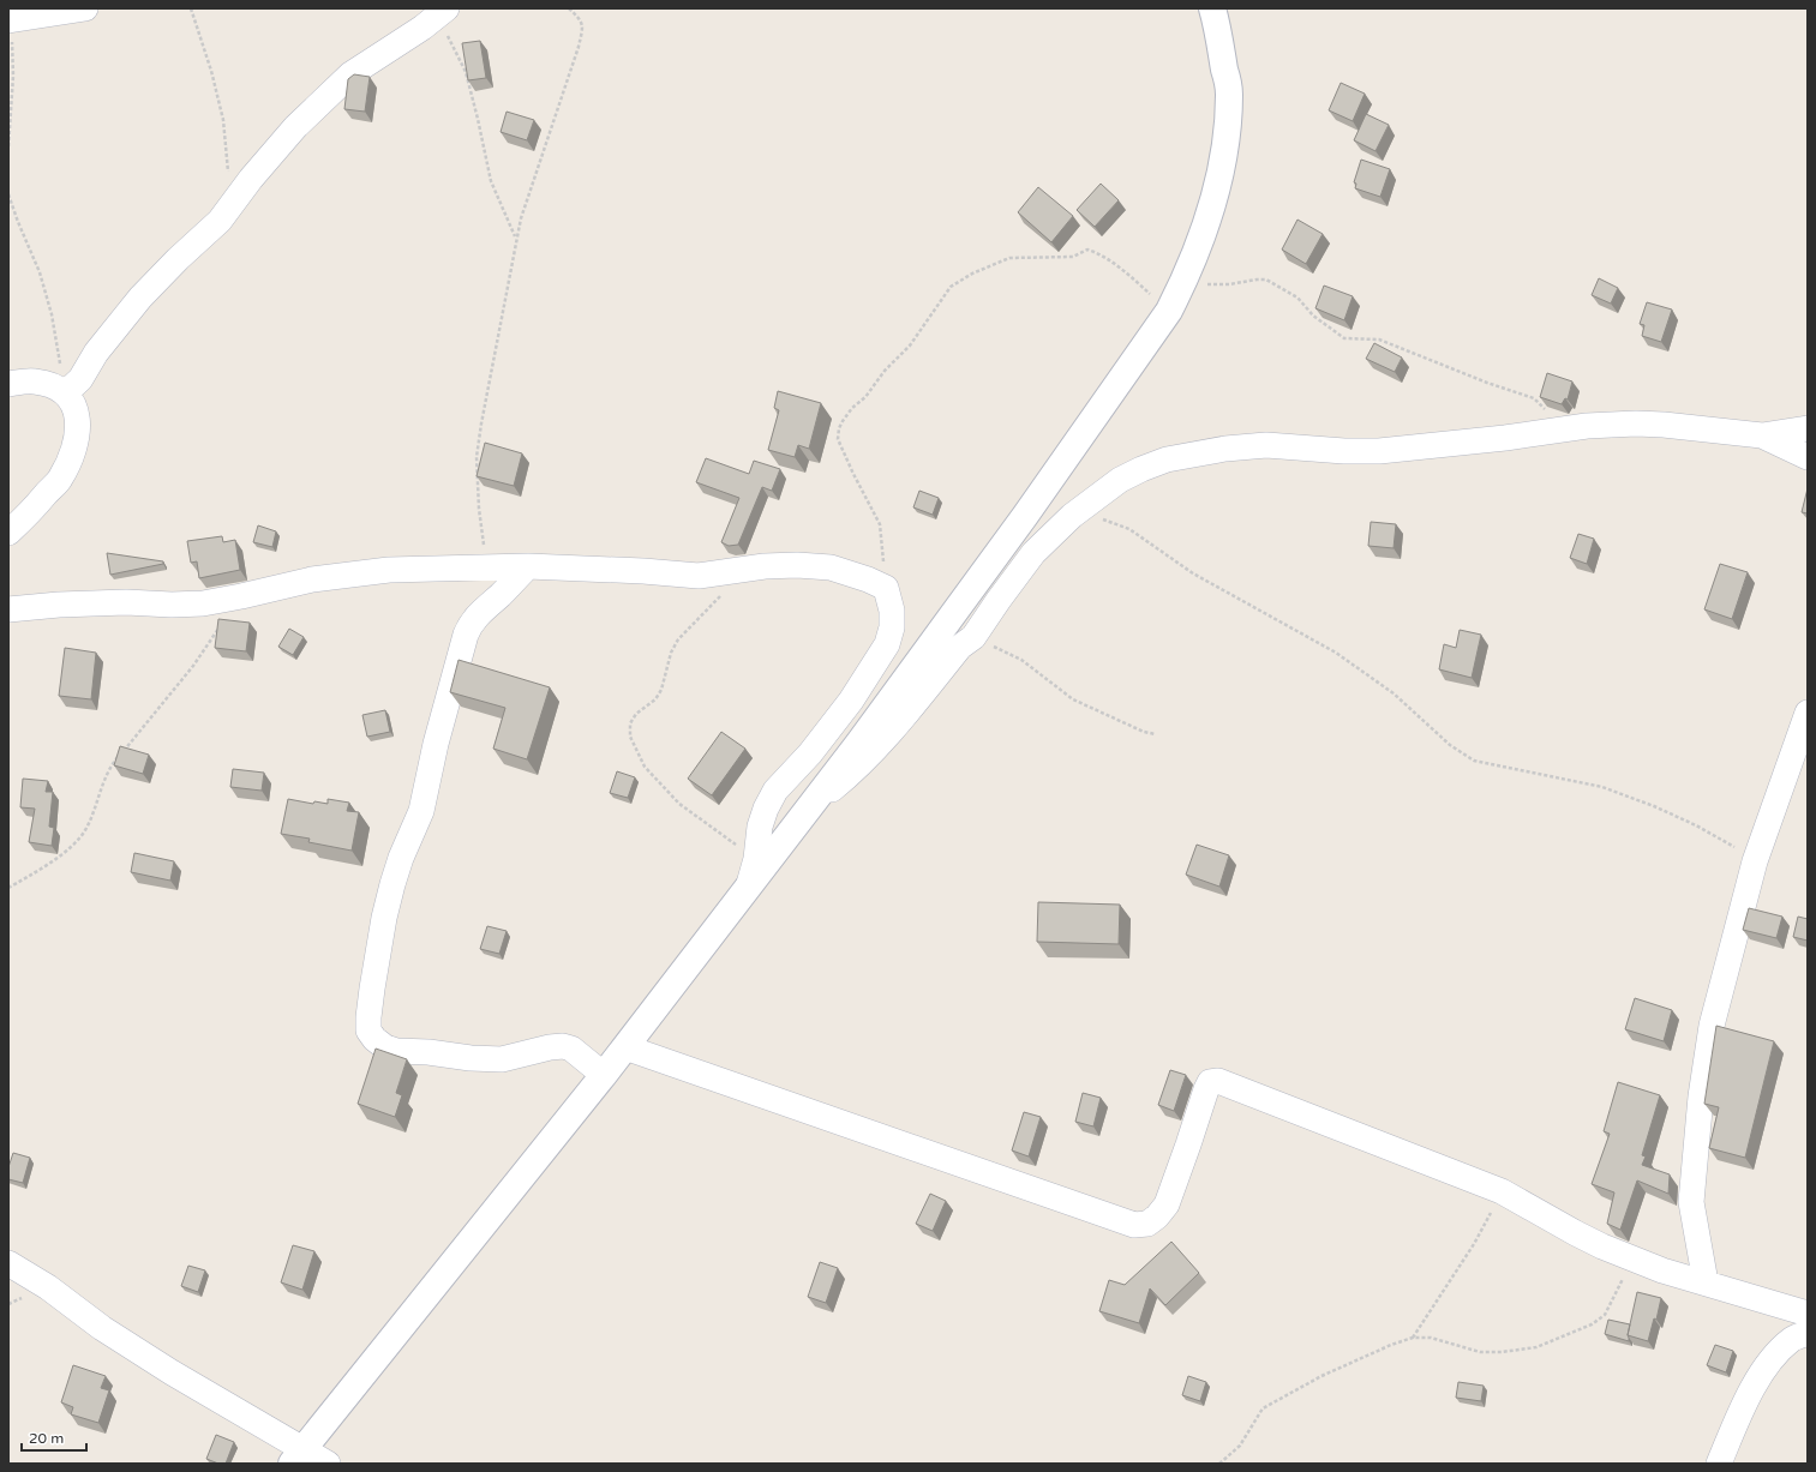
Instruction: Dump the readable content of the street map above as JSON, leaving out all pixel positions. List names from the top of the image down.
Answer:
{
  "scale_bar": "20 m"
}
